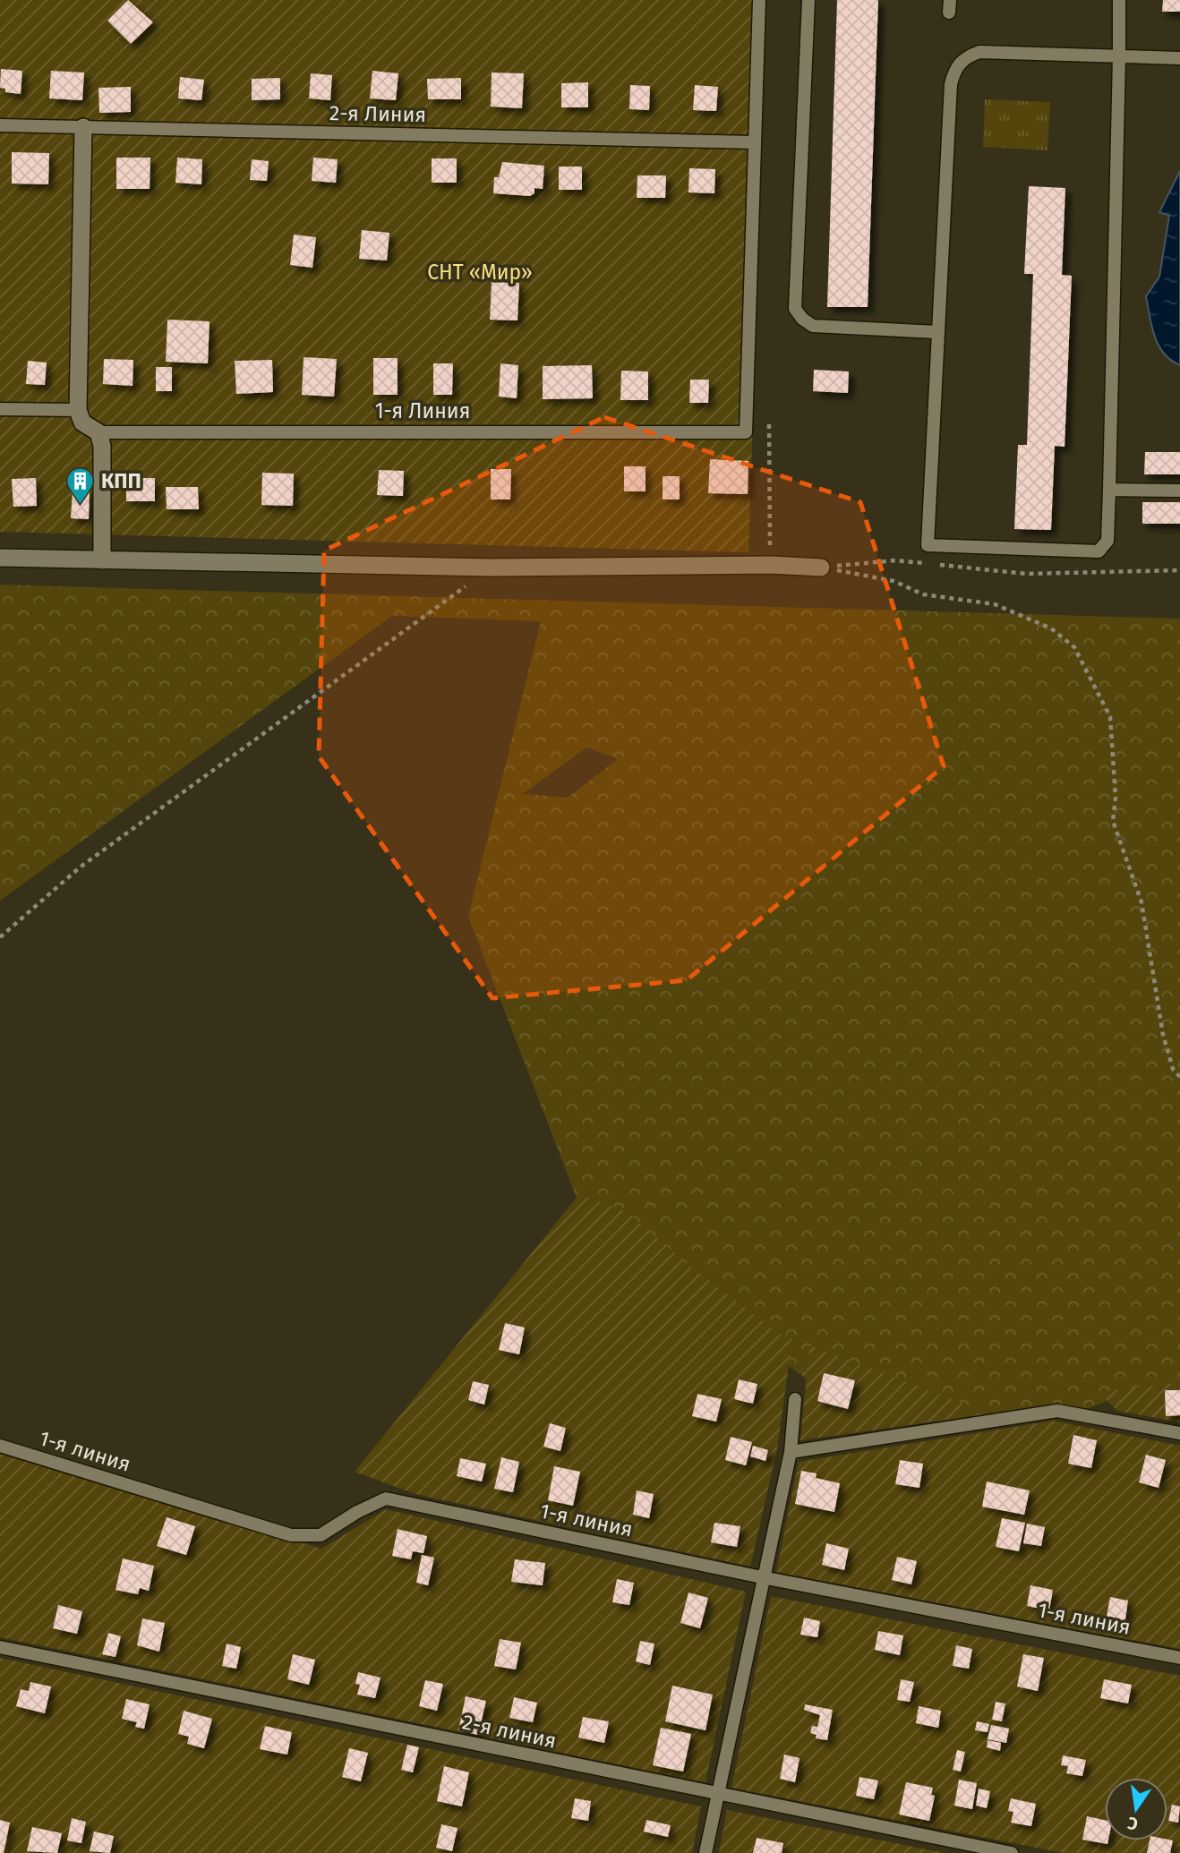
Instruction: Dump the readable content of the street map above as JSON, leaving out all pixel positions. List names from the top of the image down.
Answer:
{
  "streets": {
    "lane": [
      "2-я Линия",
      "1-я Линия",
      "1-я линия",
      "2-я линия"
    ]
  },
  "crossings": [
    ["2-я Линия", "1-я Линия"]
  ],
  "parks": ["СНТ «Мир»"],
  "places": {
    "building": ["КПП"]
  },
  "north": "bottom"
}
